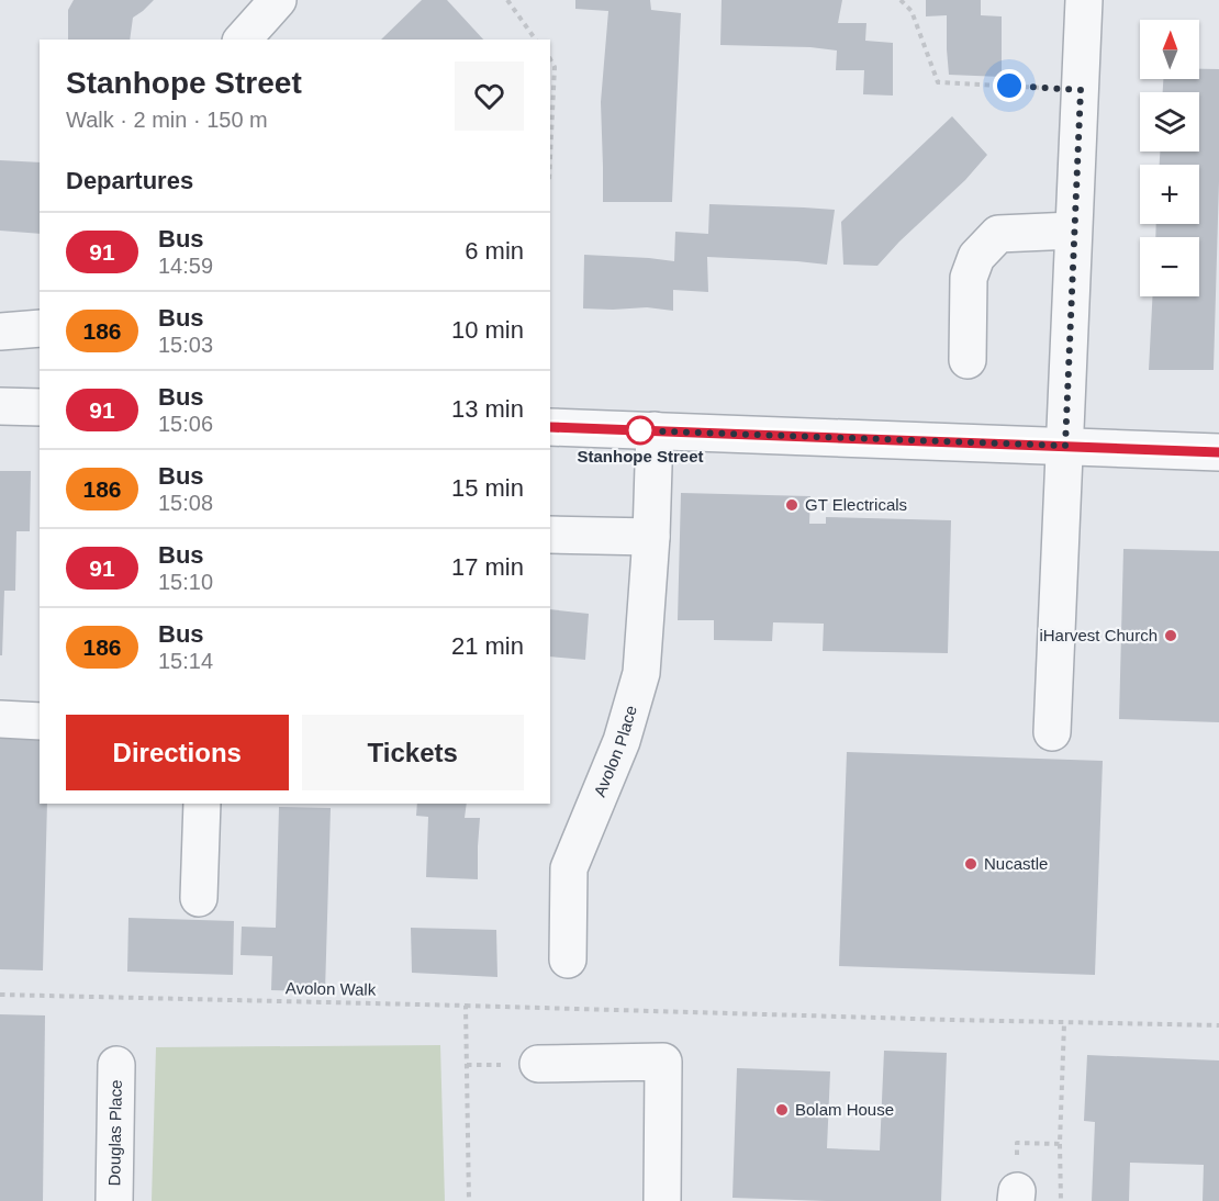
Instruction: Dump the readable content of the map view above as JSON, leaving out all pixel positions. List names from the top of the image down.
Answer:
{
  "streets": {
    "street": ["Avolon Place", "Douglas Place"],
    "path": ["Avolon Walk"]
  },
  "places": [
    "Stanhope Street",
    "GT Electricals",
    "iHarvest Church",
    "Nucastle",
    "Bolam House"
  ],
  "lines": ["bus line 91"],
  "north": "top",
  "page": {
    "map_buttons": ["+", "−"],
    "heading": [
      ["Stanhope Street", "Walk · 2 min · 150 m"],
      "Departures"
    ],
    "list": [
      {
        "mark": "91",
        "name": "Bus",
        "note": "14:59",
        "value": "6 min"
      },
      {
        "mark": "186",
        "name": "Bus",
        "note": "15:03",
        "value": "10 min"
      },
      {
        "mark": "91",
        "name": "Bus",
        "note": "15:06",
        "value": "13 min"
      },
      {
        "mark": "186",
        "name": "Bus",
        "note": "15:08",
        "value": "15 min"
      },
      {
        "mark": "91",
        "name": "Bus",
        "note": "15:10",
        "value": "17 min"
      },
      {
        "mark": "186",
        "name": "Bus",
        "note": "15:14",
        "value": "21 min"
      }
    ],
    "buttons": ["Directions", "Tickets"]
  }
}
